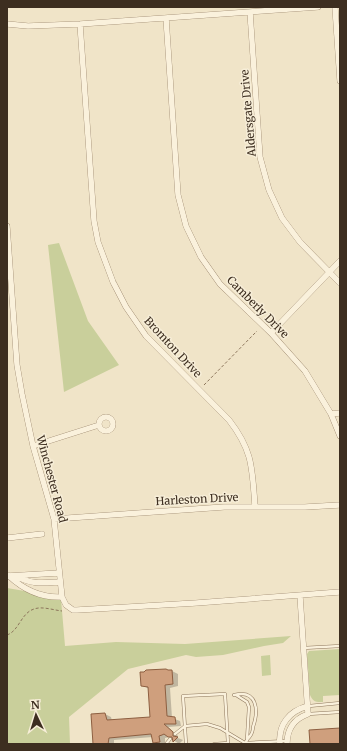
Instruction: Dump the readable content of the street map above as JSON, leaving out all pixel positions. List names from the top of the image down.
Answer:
{
  "streets": {
    "street": [
      "Aldersgate Drive",
      "Camberly Drive",
      "Bromton Drive",
      "Winchester Road",
      "Harleston Drive"
    ]
  },
  "crossings": [
    ["Bromton Drive", "Harleston Drive"],
    ["Winchester Road", "Harleston Drive"]
  ],
  "north": "top"
}
